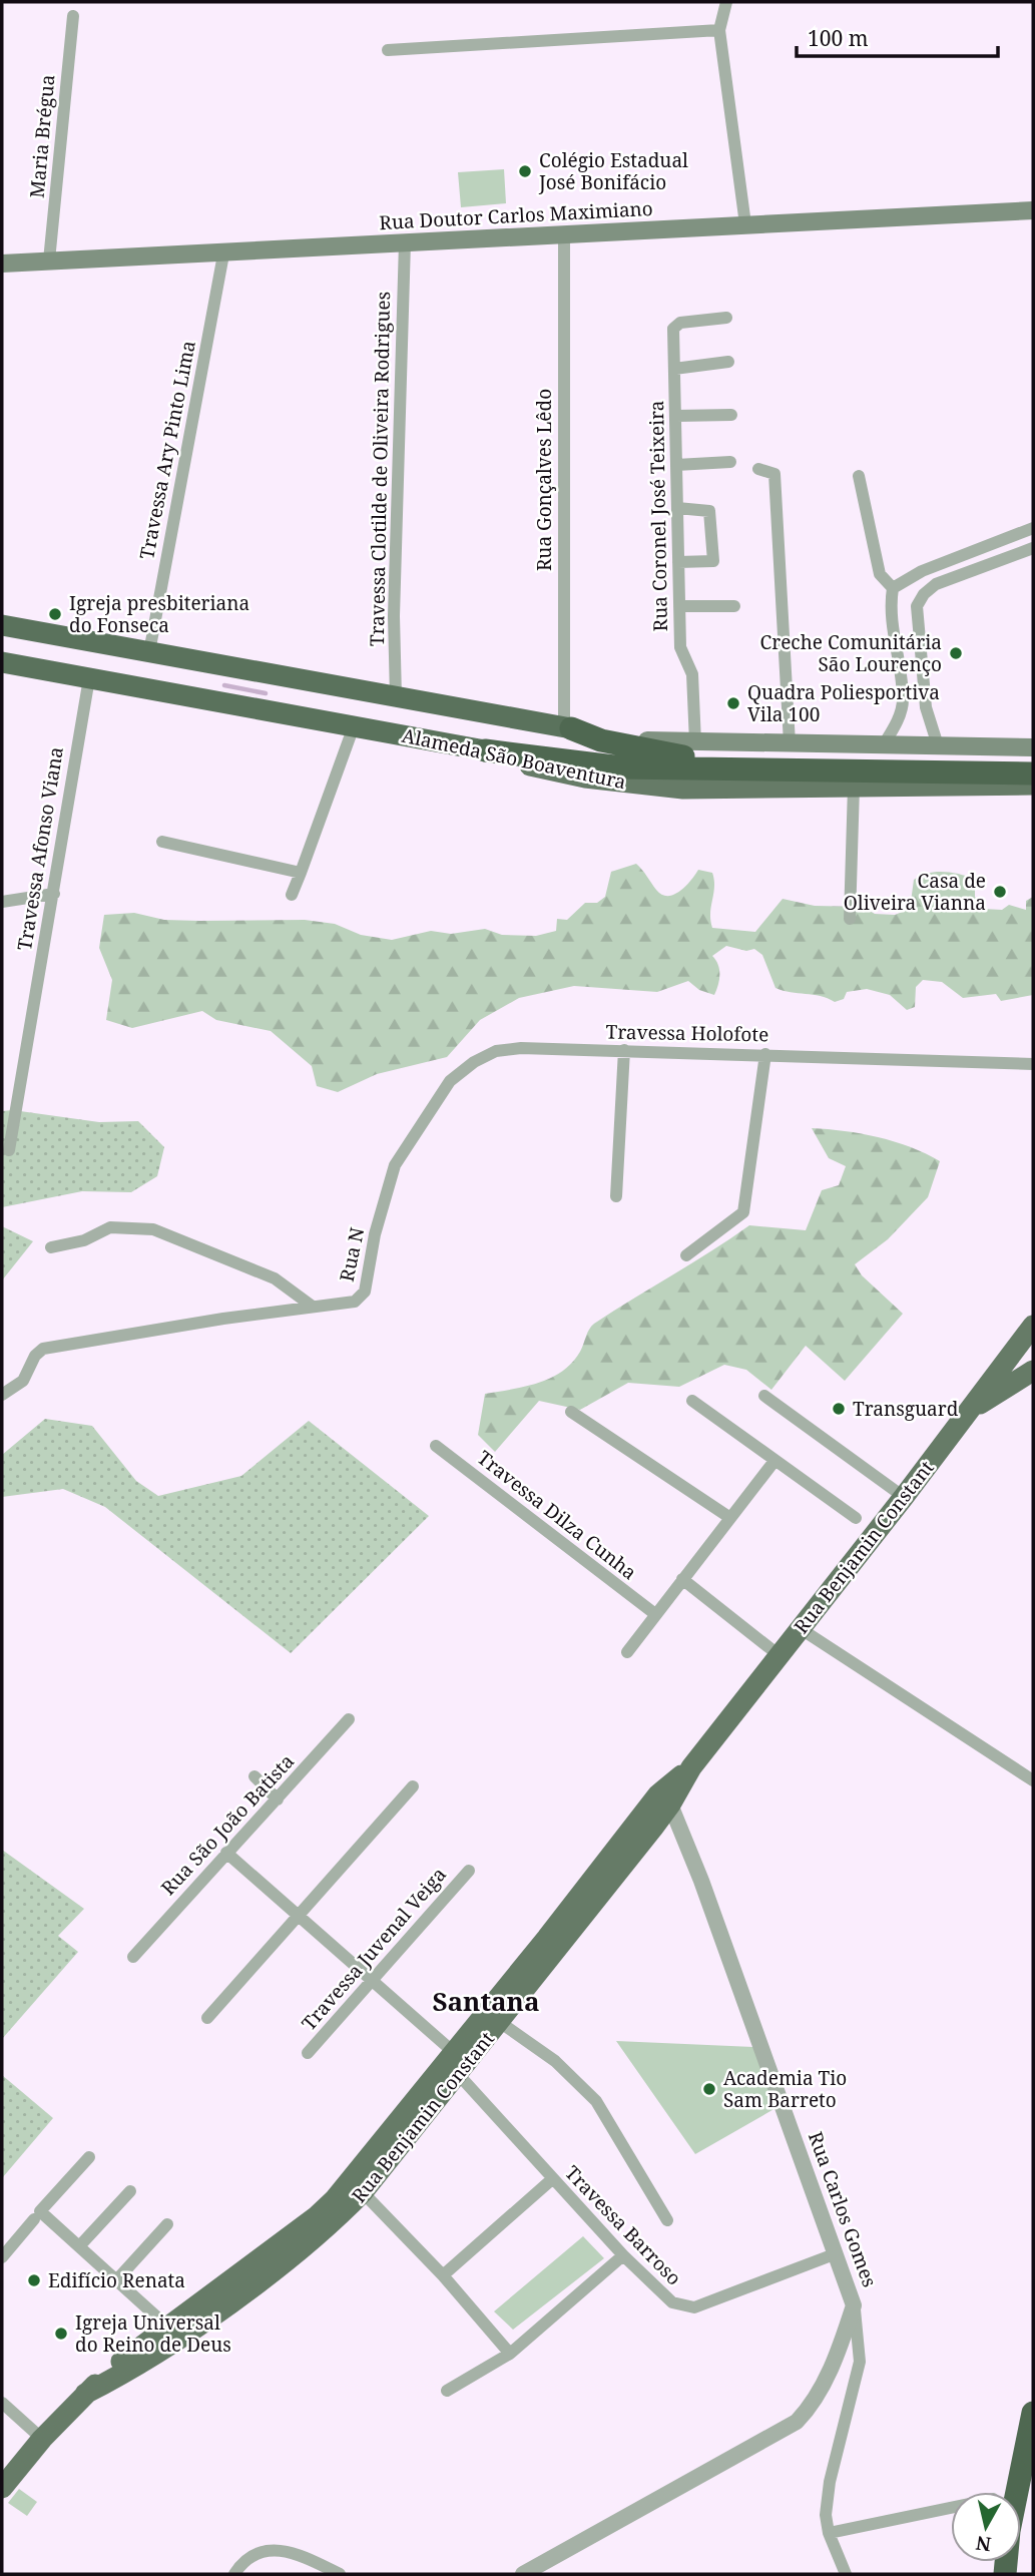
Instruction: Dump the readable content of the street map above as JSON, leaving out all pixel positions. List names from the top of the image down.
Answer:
{
  "streets": {
    "highway": ["Alameda São Boaventura"],
    "main road": ["Rua Doutor Carlos Maximiano", "Rua Benjamin Constant"],
    "street": [
      "Maria Brégua",
      "Travessa Ary Pinto Lima",
      "Travessa Clotilde de Oliveira Rodrigues",
      "Rua Gonçalves Lêdo",
      "Rua Coronel José Teixeira",
      "Travessa Afonso Viana",
      "Travessa Holofote",
      "Rua N",
      "Travessa Dilza Cunha",
      "Rua São João Batista",
      "Travessa Juvenal Veiga",
      "Rua Carlos Gomes",
      "Travessa Barroso"
    ]
  },
  "crossings": [
    ["Maria Brégua", "Rua Doutor Carlos Maximiano"],
    ["Rua Doutor Carlos Maximiano", "Travessa Ary Pinto Lima"],
    ["Rua Doutor Carlos Maximiano", "Travessa Clotilde de Oliveira Rodrigues"],
    ["Rua Doutor Carlos Maximiano", "Rua Gonçalves Lêdo"],
    ["Travessa Ary Pinto Lima", "Alameda São Boaventura"],
    ["Travessa Clotilde de Oliveira Rodrigues", "Alameda São Boaventura"],
    ["Rua Gonçalves Lêdo", "Alameda São Boaventura"],
    ["Rua Coronel José Teixeira", "Alameda São Boaventura"],
    ["Alameda São Boaventura", "Travessa Afonso Viana"],
    ["Travessa Holofote", "Rua N"],
    ["Rua Benjamin Constant", "Rua Carlos Gomes"],
    ["Rua Benjamin Constant", "Travessa Barroso"],
    ["Rua São João Batista", "Travessa Barroso"],
    ["Travessa Juvenal Veiga", "Travessa Barroso"],
    ["Rua Carlos Gomes", "Travessa Barroso"]
  ],
  "districts": ["Santana"],
  "places": [
    "Colégio Estadual José Bonifácio",
    "Igreja presbiteriana do Fonseca",
    "Creche Comunitária São Lourenço",
    "Quadra Poliesportiva Vila 100",
    "Casa de Oliveira Vianna",
    "Transguard",
    "Academia Tio Sam Barreto",
    "Edifício Renata",
    "Igreja Universal do Reino de Deus"
  ],
  "scale_bar": "100 m",
  "north": "bottom"
}
